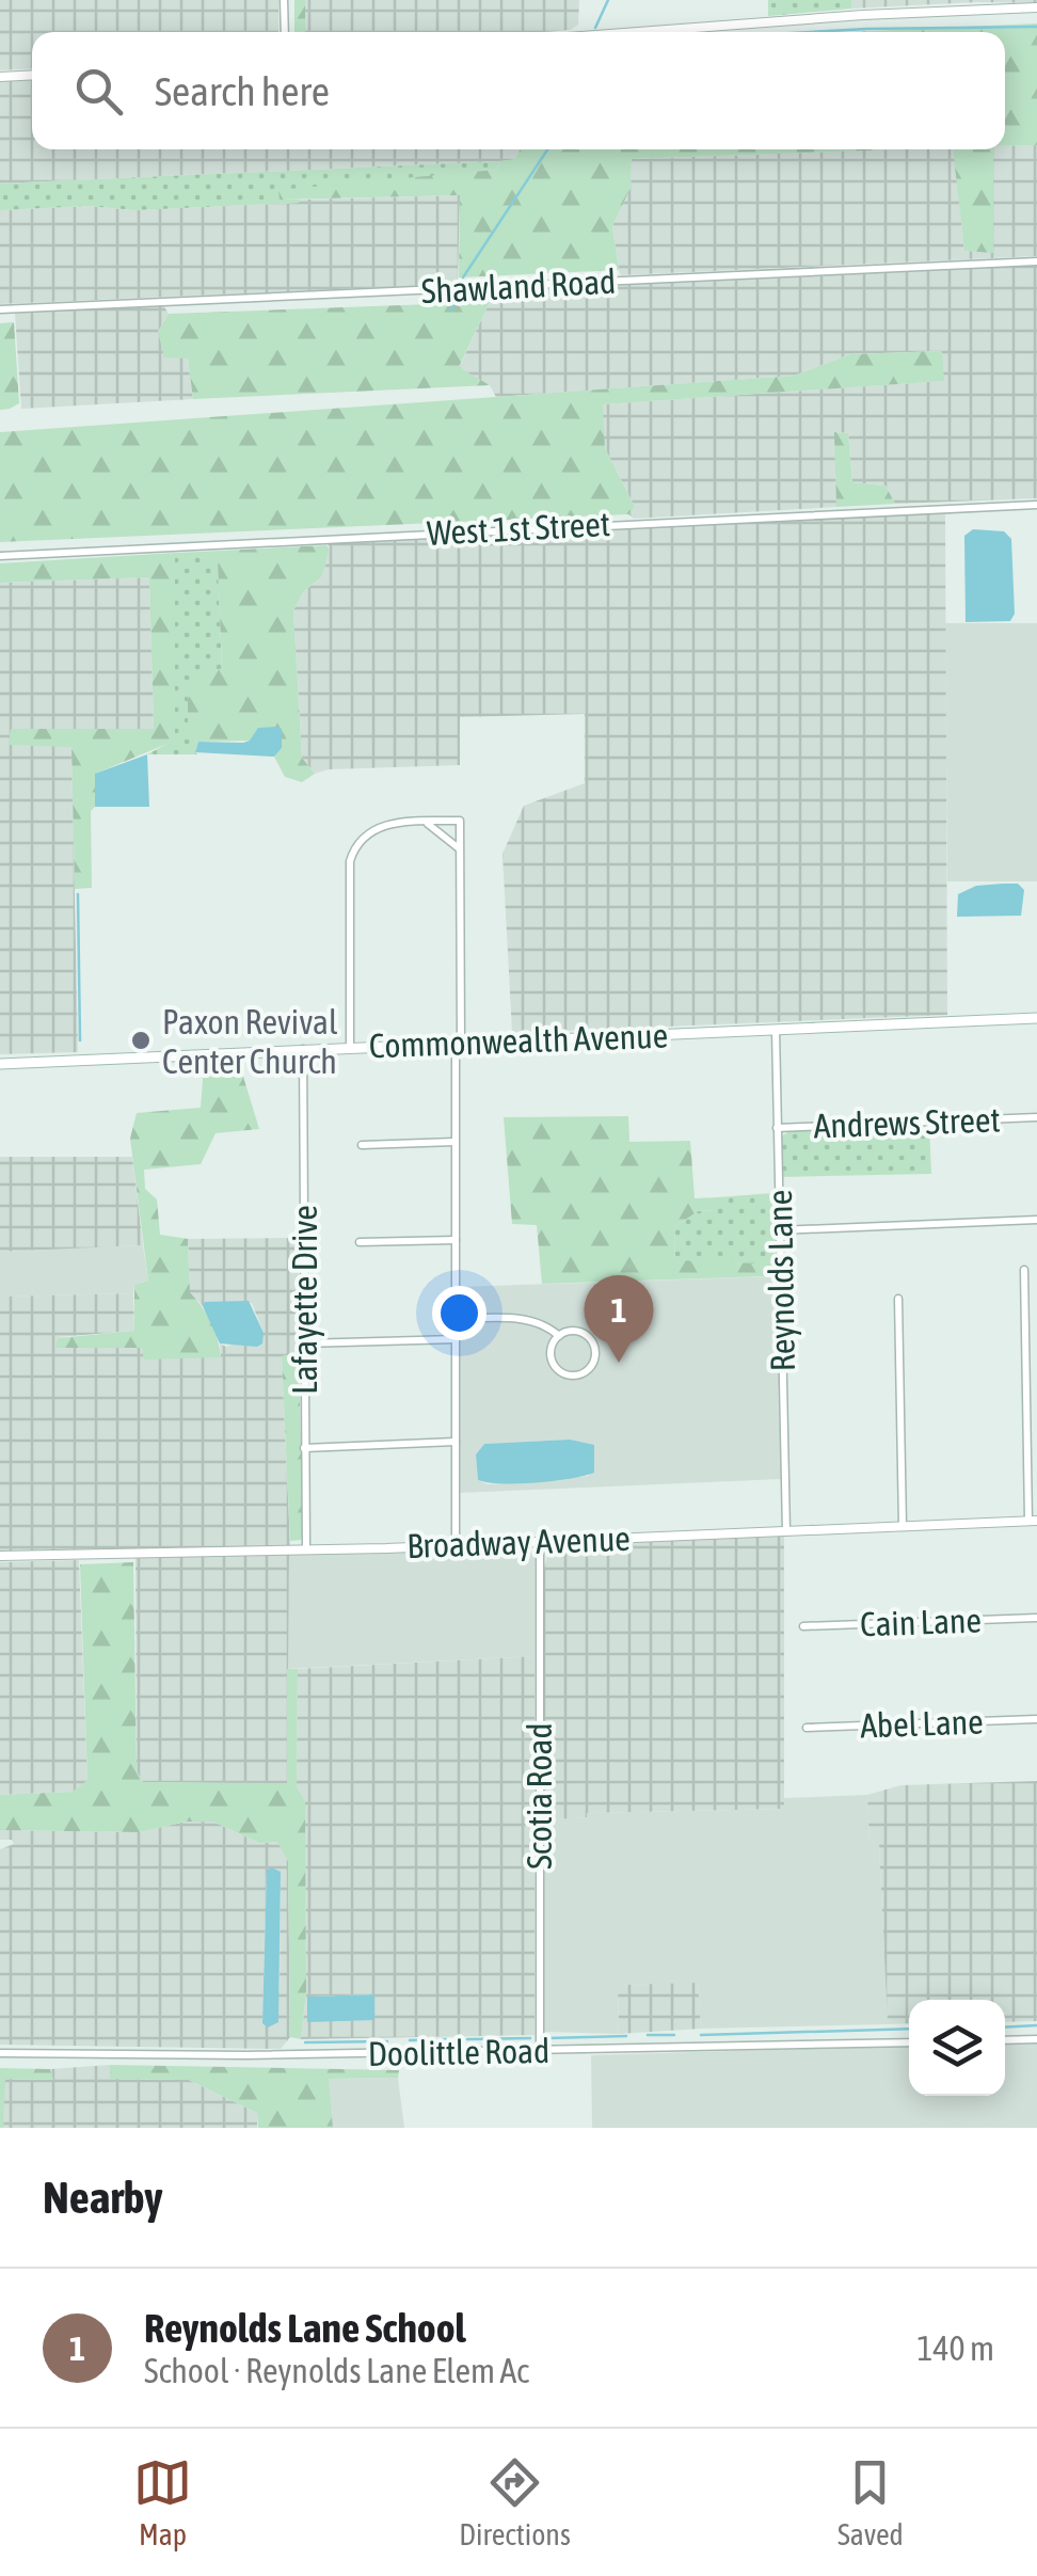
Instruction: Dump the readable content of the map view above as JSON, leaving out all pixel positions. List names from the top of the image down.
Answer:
{
  "streets": {
    "main road": ["Commonwealth Avenue"],
    "street": [
      "Shawland Road",
      "West 1st Street",
      "Andrews Street",
      "Reynolds Lane",
      "Lafayette Drive",
      "Broadway Avenue",
      "Cain Lane",
      "Abel Lane",
      "Scotia Road",
      "Doolittle Road"
    ]
  },
  "crossings": [
    ["Commonwealth Avenue", "Reynolds Lane"],
    ["Commonwealth Avenue", "Lafayette Drive"],
    ["Andrews Street", "Reynolds Lane"],
    ["Reynolds Lane", "Broadway Avenue"],
    ["Lafayette Drive", "Broadway Avenue"],
    ["Broadway Avenue", "Scotia Road"],
    ["Scotia Road", "Doolittle Road"]
  ],
  "places": ["Paxon Revival Center Church"],
  "page": {
    "search": "Search here",
    "pins": "1",
    "heading": "Nearby",
    "list": [
      {
        "mark": "1",
        "name": "Reynolds Lane School",
        "note": "School · Reynolds Lane Elem Ac",
        "value": "140 m"
      }
    ],
    "nav": ["Map", "Directions", "Saved"]
  }
}
